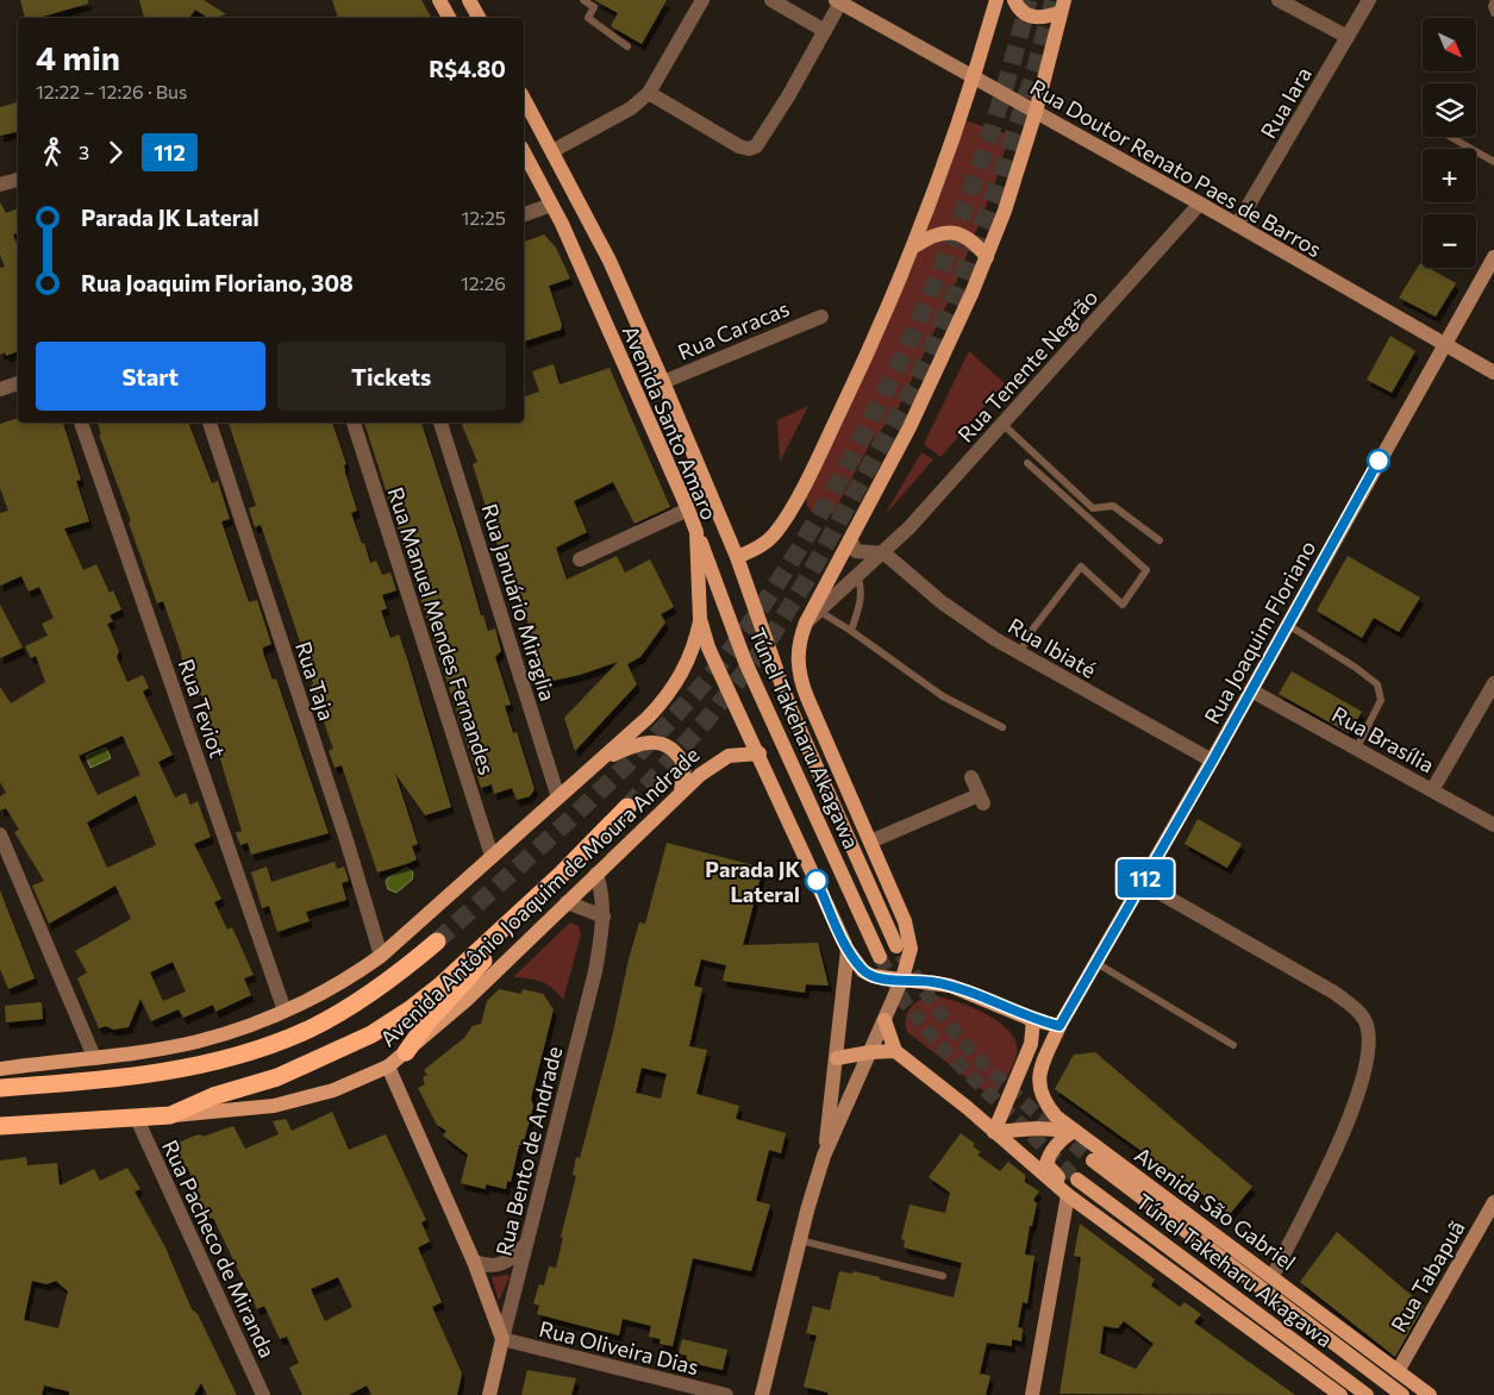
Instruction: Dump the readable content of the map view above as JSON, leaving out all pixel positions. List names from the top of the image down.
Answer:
{
  "streets": {
    "highway": ["Avenida Antônio Joaquim de Moura Andrade"],
    "main road": ["Avenida Santo Amaro", "Túnel Takeharu Akagawa", "Avenida São Gabriel"],
    "street": [
      "Rua Iara",
      "Rua Doutor Renato Paes de Barros",
      "Rua Caracas",
      "Rua Tenente Negrão",
      "Rua Januário Miraglia",
      "Rua Manuel Mendes Fernandes",
      "Rua Joaquim Floriano",
      "Rua Ibiaté",
      "Rua Taja",
      "Rua Teviot",
      "Rua Brasília",
      "Rua Bento de Andrade",
      "Rua Pacheco de Miranda",
      "Rua Tabapuã",
      "Rua Oliveira Dias"
    ]
  },
  "crossings": [
    ["Rua Iara", "Rua Doutor Renato Paes de Barros"],
    ["Rua Doutor Renato Paes de Barros", "Rua Tenente Negrão"],
    ["Rua Doutor Renato Paes de Barros", "Rua Joaquim Floriano"],
    ["Rua Caracas", "Avenida Santo Amaro"],
    ["Rua Tenente Negrão", "Rua Ibiaté"],
    ["Avenida Santo Amaro", "Rua Joaquim Floriano"],
    ["Avenida Santo Amaro", "Túnel Takeharu Akagawa"],
    ["Avenida Santo Amaro", "Avenida Antônio Joaquim de Moura Andrade"],
    ["Avenida Santo Amaro", "Avenida São Gabriel"],
    ["Rua Joaquim Floriano", "Rua Ibiaté"],
    ["Rua Joaquim Floriano", "Rua Brasília"],
    ["Rua Joaquim Floriano", "Avenida São Gabriel"],
    ["Avenida Antônio Joaquim de Moura Andrade", "Rua Bento de Andrade"],
    ["Avenida Antônio Joaquim de Moura Andrade", "Rua Pacheco de Miranda"],
    ["Rua Bento de Andrade", "Rua Oliveira Dias"],
    ["Avenida São Gabriel", "Rua Tabapuã"]
  ],
  "places": ["Parada JK Lateral"],
  "lines": ["bus line 112"],
  "north": "bottom right",
  "page": {
    "on_map": "112",
    "map_buttons": ["+", "−"],
    "heading": ["4 min", "12:22 – 12:26 · Bus", "R$4.80"],
    "legs": ["3", "112"],
    "list": [
      {
        "name": "Parada JK Lateral",
        "value": "12:25"
      },
      {
        "name": "Rua Joaquim Floriano, 308",
        "value": "12:26"
      }
    ],
    "buttons": ["Start", "Tickets"]
  }
}
